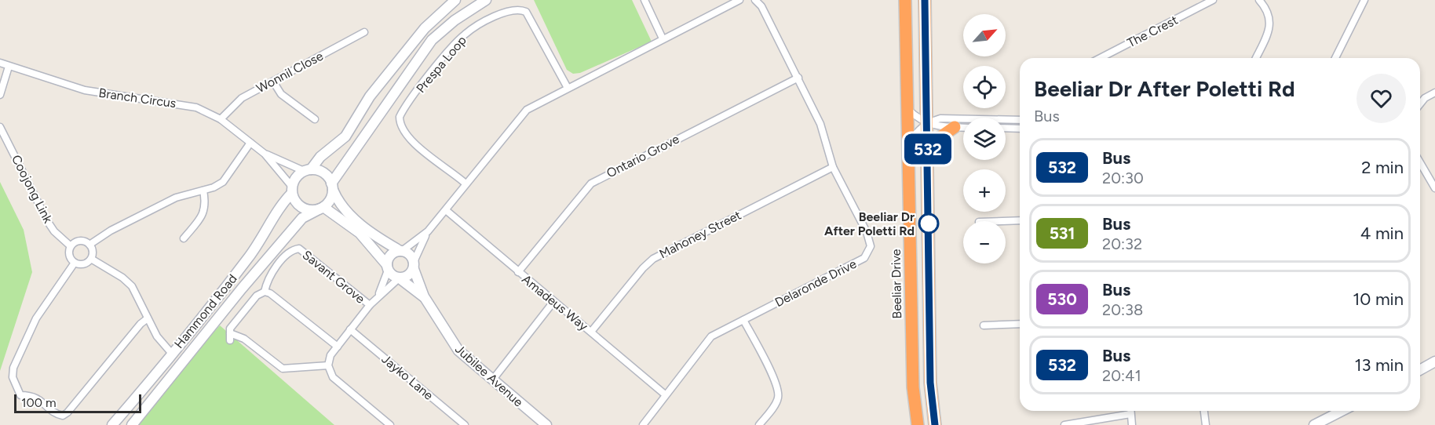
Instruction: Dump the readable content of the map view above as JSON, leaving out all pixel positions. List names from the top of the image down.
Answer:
{
  "streets": {
    "highway": ["Beeliar Drive"],
    "main road": ["Hammond Road", "Jubilee Avenue"],
    "street": [
      "The Crest",
      "Prespa Loop",
      "Wonnil Close",
      "Branch Circus",
      "Ontario Grove",
      "Coojong Link",
      "Mahoney Street",
      "Savant Grove",
      "Delaronde Drive",
      "Amadeus Way",
      "Jayko Lane"
    ]
  },
  "crossings": [
    ["Wonnil Close", "Branch Circus"],
    ["Branch Circus", "Hammond Road"],
    ["Ontario Grove", "Delaronde Drive"],
    ["Ontario Grove", "Amadeus Way"],
    ["Mahoney Street", "Delaronde Drive"],
    ["Mahoney Street", "Amadeus Way"],
    ["Delaronde Drive", "Amadeus Way"]
  ],
  "places": ["Beeliar Dr After Poletti Rd"],
  "lines": ["bus line 532"],
  "scale_bar": "100 m",
  "north": "top right",
  "page": {
    "on_map": "532",
    "map_buttons": ["+", "−"],
    "heading": ["Beeliar Dr After Poletti Rd", "Bus"],
    "list": [
      {
        "mark": "532",
        "name": "Bus",
        "note": "20:30",
        "value": "2 min"
      },
      {
        "mark": "531",
        "name": "Bus",
        "note": "20:32",
        "value": "4 min"
      },
      {
        "mark": "530",
        "name": "Bus",
        "note": "20:38",
        "value": "10 min"
      },
      {
        "mark": "532",
        "name": "Bus",
        "note": "20:41",
        "value": "13 min"
      }
    ],
    "scale": "100 m"
  }
}
